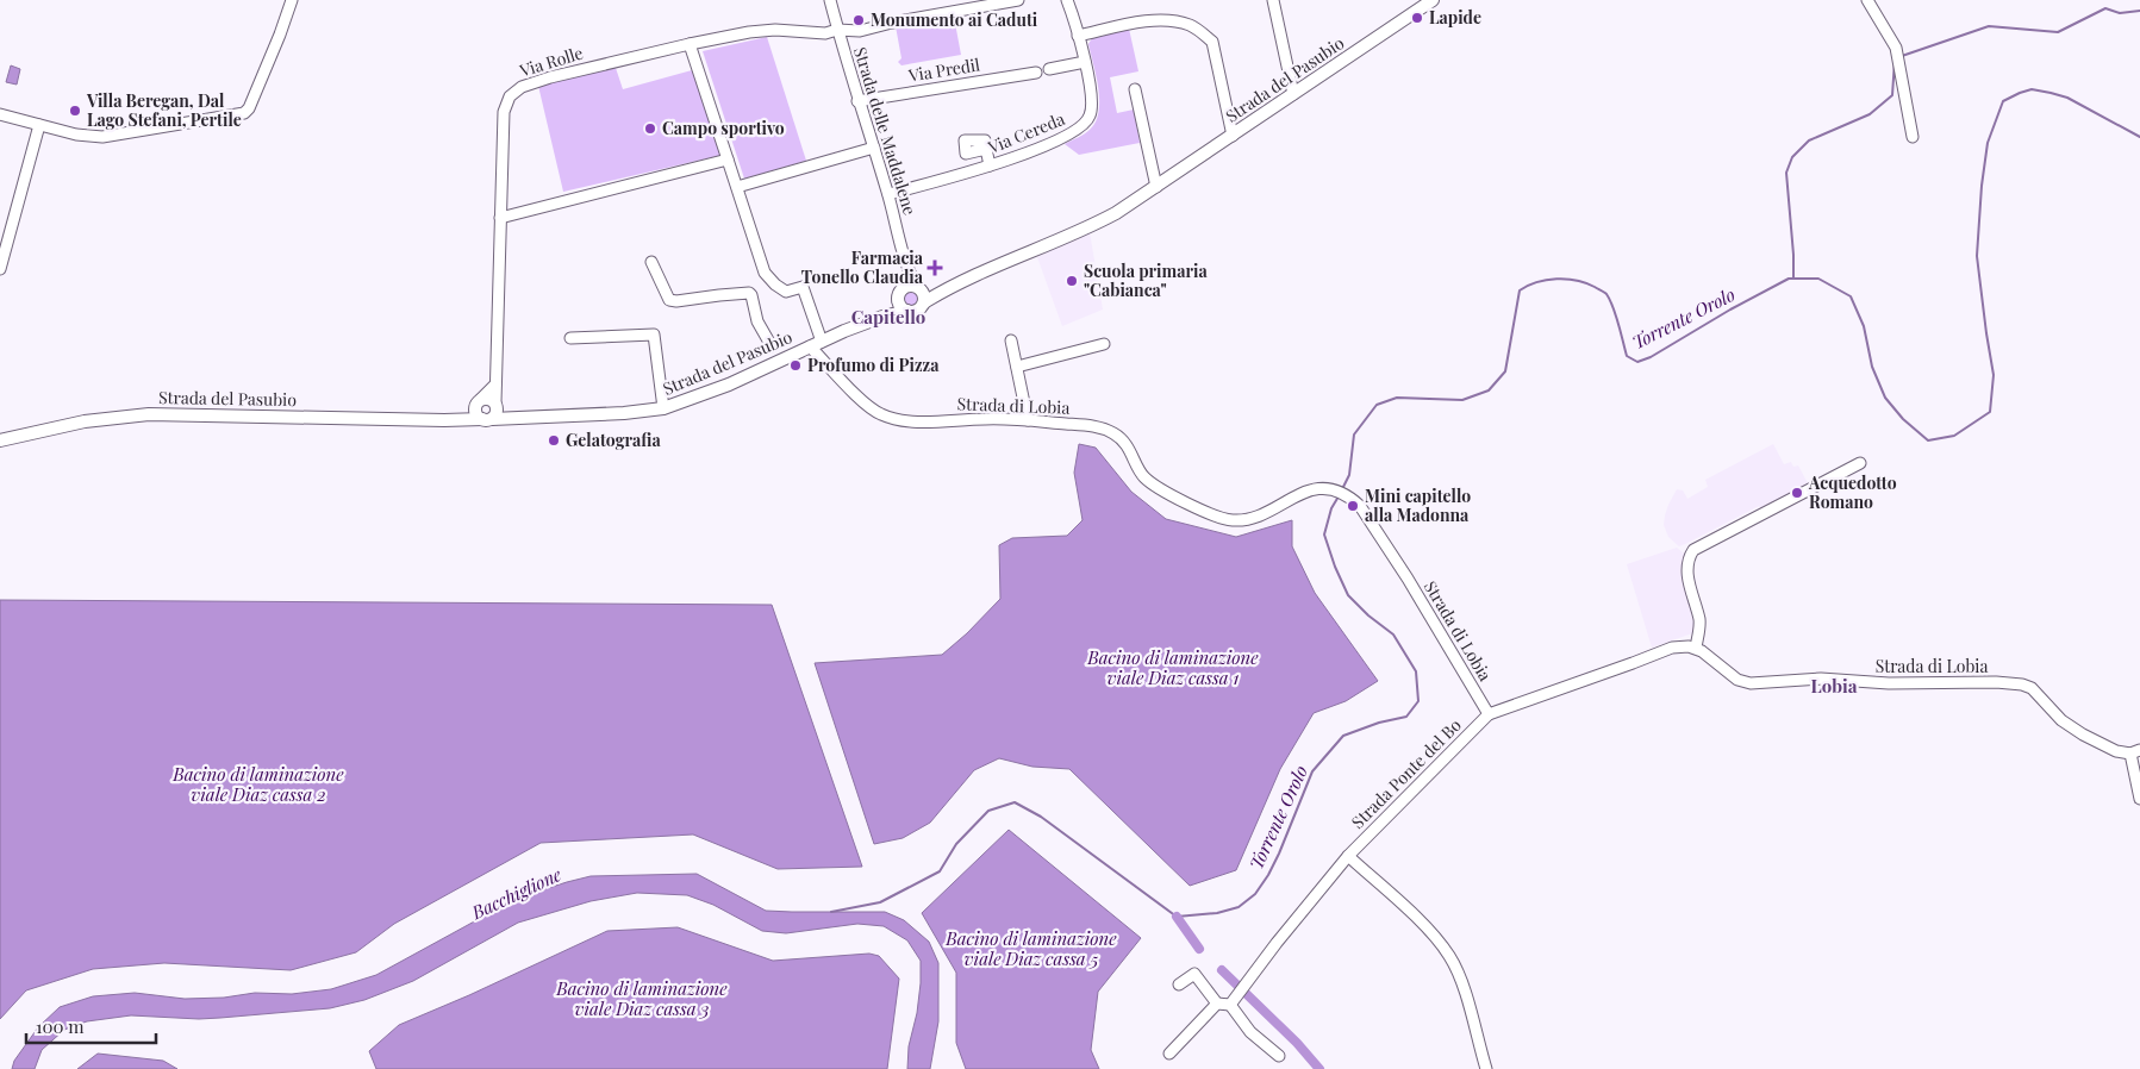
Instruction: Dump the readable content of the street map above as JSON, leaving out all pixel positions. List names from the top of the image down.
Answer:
{
  "streets": {
    "main road": ["Strada del Pasubio"],
    "street": [
      "Via Rolle",
      "Via Predil",
      "Strada delle Maddalene",
      "Via Cereda",
      "Strada di Lobia",
      "Strada Ponte del Bo"
    ]
  },
  "crossings": [
    ["Via Rolle", "Strada del Pasubio"],
    ["Via Rolle", "Strada delle Maddalene"],
    ["Via Predil", "Strada delle Maddalene"],
    ["Strada del Pasubio", "Strada delle Maddalene"],
    ["Strada del Pasubio", "Strada di Lobia"],
    ["Strada delle Maddalene", "Via Cereda"],
    ["Strada di Lobia", "Strada Ponte del Bo"]
  ],
  "districts": ["Capitello", "Lobia"],
  "water": [
    "Torrente Orolo",
    "Bacino di laminazione viale Diaz cassa 1",
    "Bacino di laminazione viale Diaz cassa 2",
    "Bacchiglione",
    "Bacino di laminazione viale Diaz cassa 5",
    "Bacino di laminazione viale Diaz cassa 3"
  ],
  "places": {
    "other": [
      "Lapide",
      "Monumento ai Caduti",
      "Villa Beregan, Dal Lago Stefani, Pertile",
      "Campo sportivo",
      "Scuola primaria \"Cabianca\"",
      "Profumo di Pizza",
      "Gelatografia",
      "Acquedotto Romano",
      "Mini capitello alla Madonna"
    ],
    "health": ["Farmacia Tonello Claudia"]
  },
  "scale_bar": "100 m"
}
